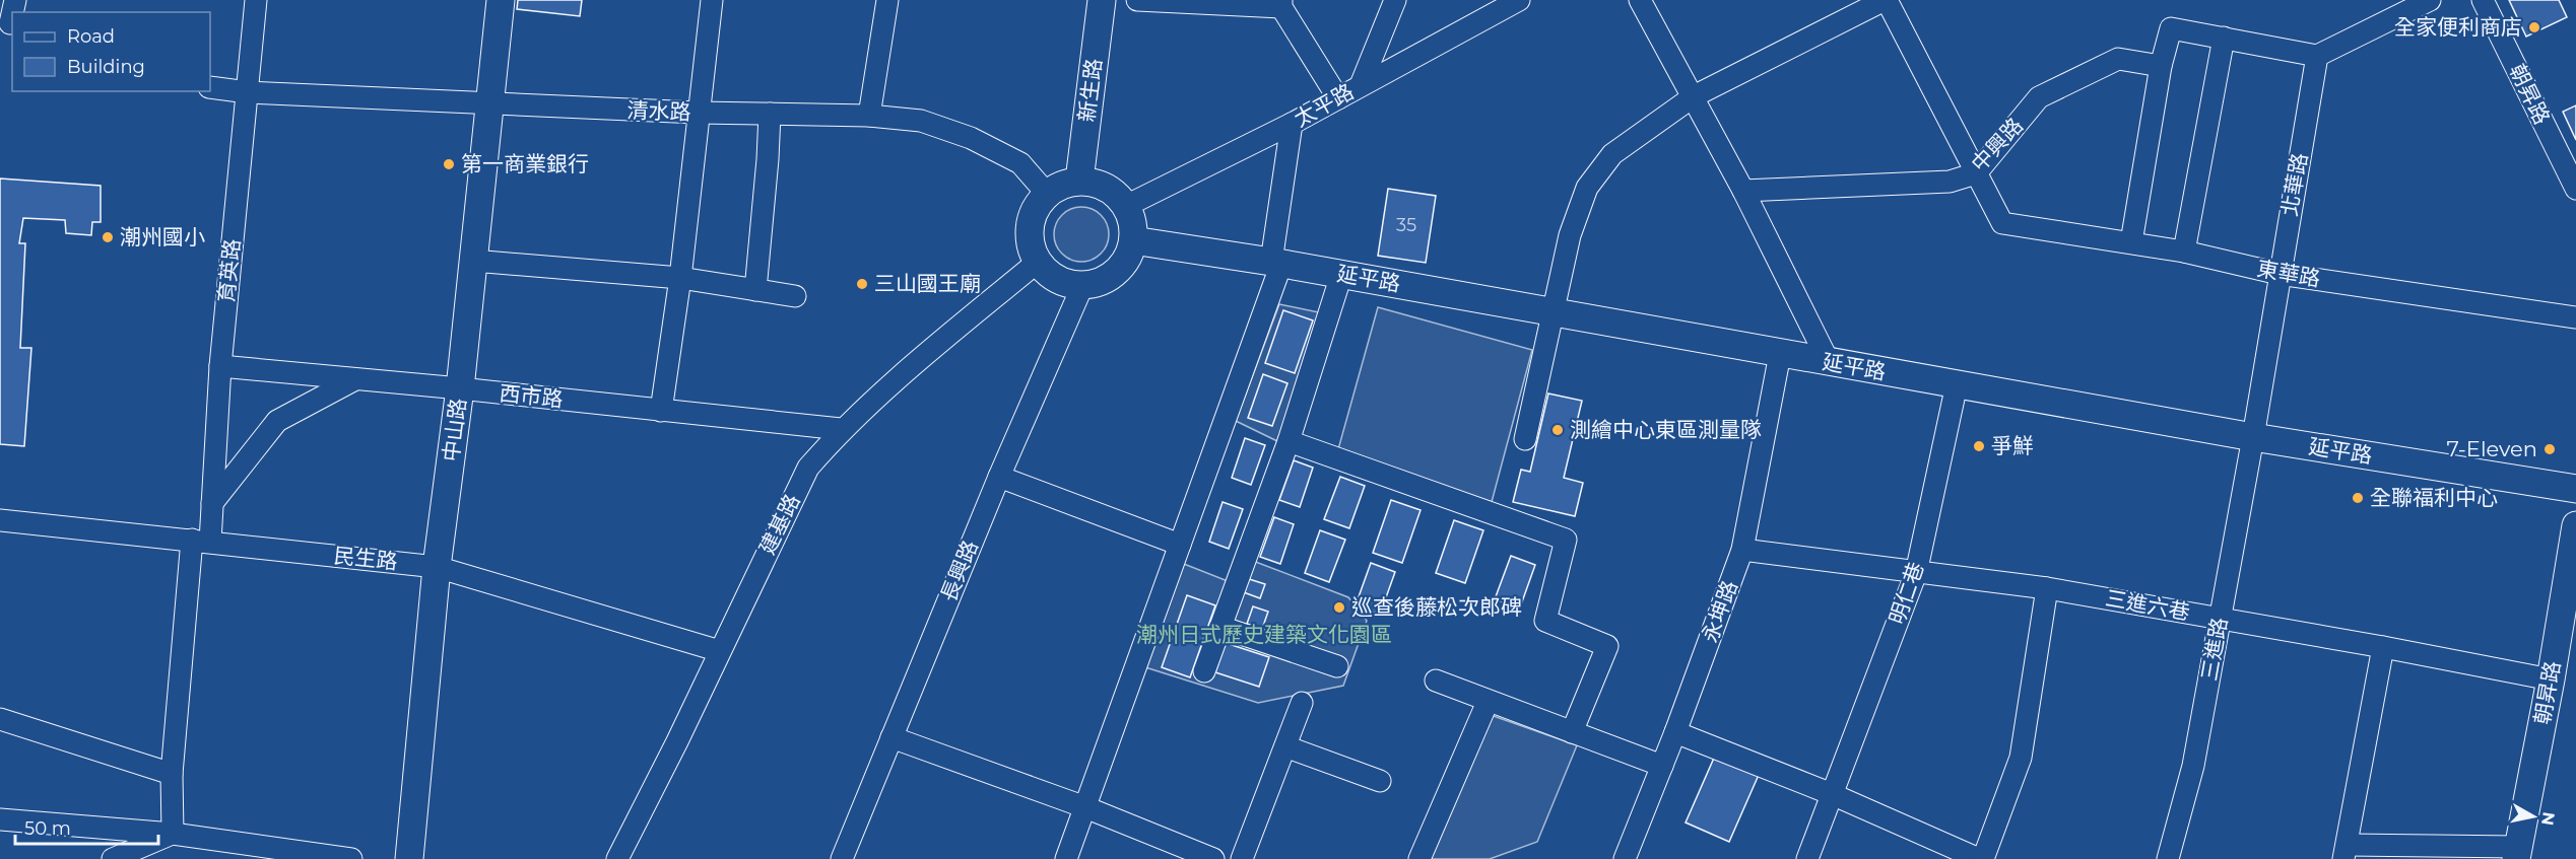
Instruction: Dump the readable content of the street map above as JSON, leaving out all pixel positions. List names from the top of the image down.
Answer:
{
  "streets": {
    "main road": [
      "新生路",
      "朝昇路",
      "延平路",
      "中山路"
    ],
    "street": [
      "太平路",
      "清水路",
      "中興路",
      "北華路",
      "育英路",
      "東華路",
      "西市路",
      "建基路",
      "民生路",
      "長興路",
      "明仁巷",
      "三進六巷",
      "永坤路",
      "三進路"
    ]
  },
  "crossings": [
    ["新生路", "太平路"],
    ["新生路", "清水路"],
    ["新生路", "延平路"],
    ["新生路", "建基路"],
    ["新生路", "長興路"],
    ["朝昇路", "三進六巷"],
    ["太平路", "清水路"],
    ["太平路", "延平路"],
    ["太平路", "建基路"],
    ["太平路", "長興路"],
    ["清水路", "育英路"],
    ["清水路", "延平路"],
    ["清水路", "中山路"],
    ["清水路", "建基路"],
    ["清水路", "長興路"],
    ["中興路", "東華路"],
    ["北華路", "東華路"],
    ["北華路", "延平路"],
    ["北華路", "三進路"],
    ["育英路", "西市路"],
    ["育英路", "民生路"],
    ["延平路", "建基路"],
    ["延平路", "長興路"],
    ["延平路", "明仁巷"],
    ["延平路", "永坤路"],
    ["延平路", "三進路"],
    ["西市路", "中山路"],
    ["西市路", "建基路"],
    ["中山路", "民生路"],
    ["建基路", "民生路"],
    ["建基路", "長興路"],
    ["明仁巷", "三進六巷"],
    ["三進六巷", "永坤路"],
    ["三進六巷", "三進路"]
  ],
  "parks": ["潮州日式歷史建築文化園區"],
  "places": [
    "全家便利商店",
    "第一商業銀行",
    "潮州國小",
    "三山國王廟",
    "測繪中心東區測量隊",
    "爭鮮",
    "7-Eleven",
    "全聯福利中心",
    "巡查後藤松次郎碑"
  ],
  "house_numbers": ["35"],
  "legend": ["Road", "Building"],
  "scale_bar": "50 m",
  "north": "right"
}
